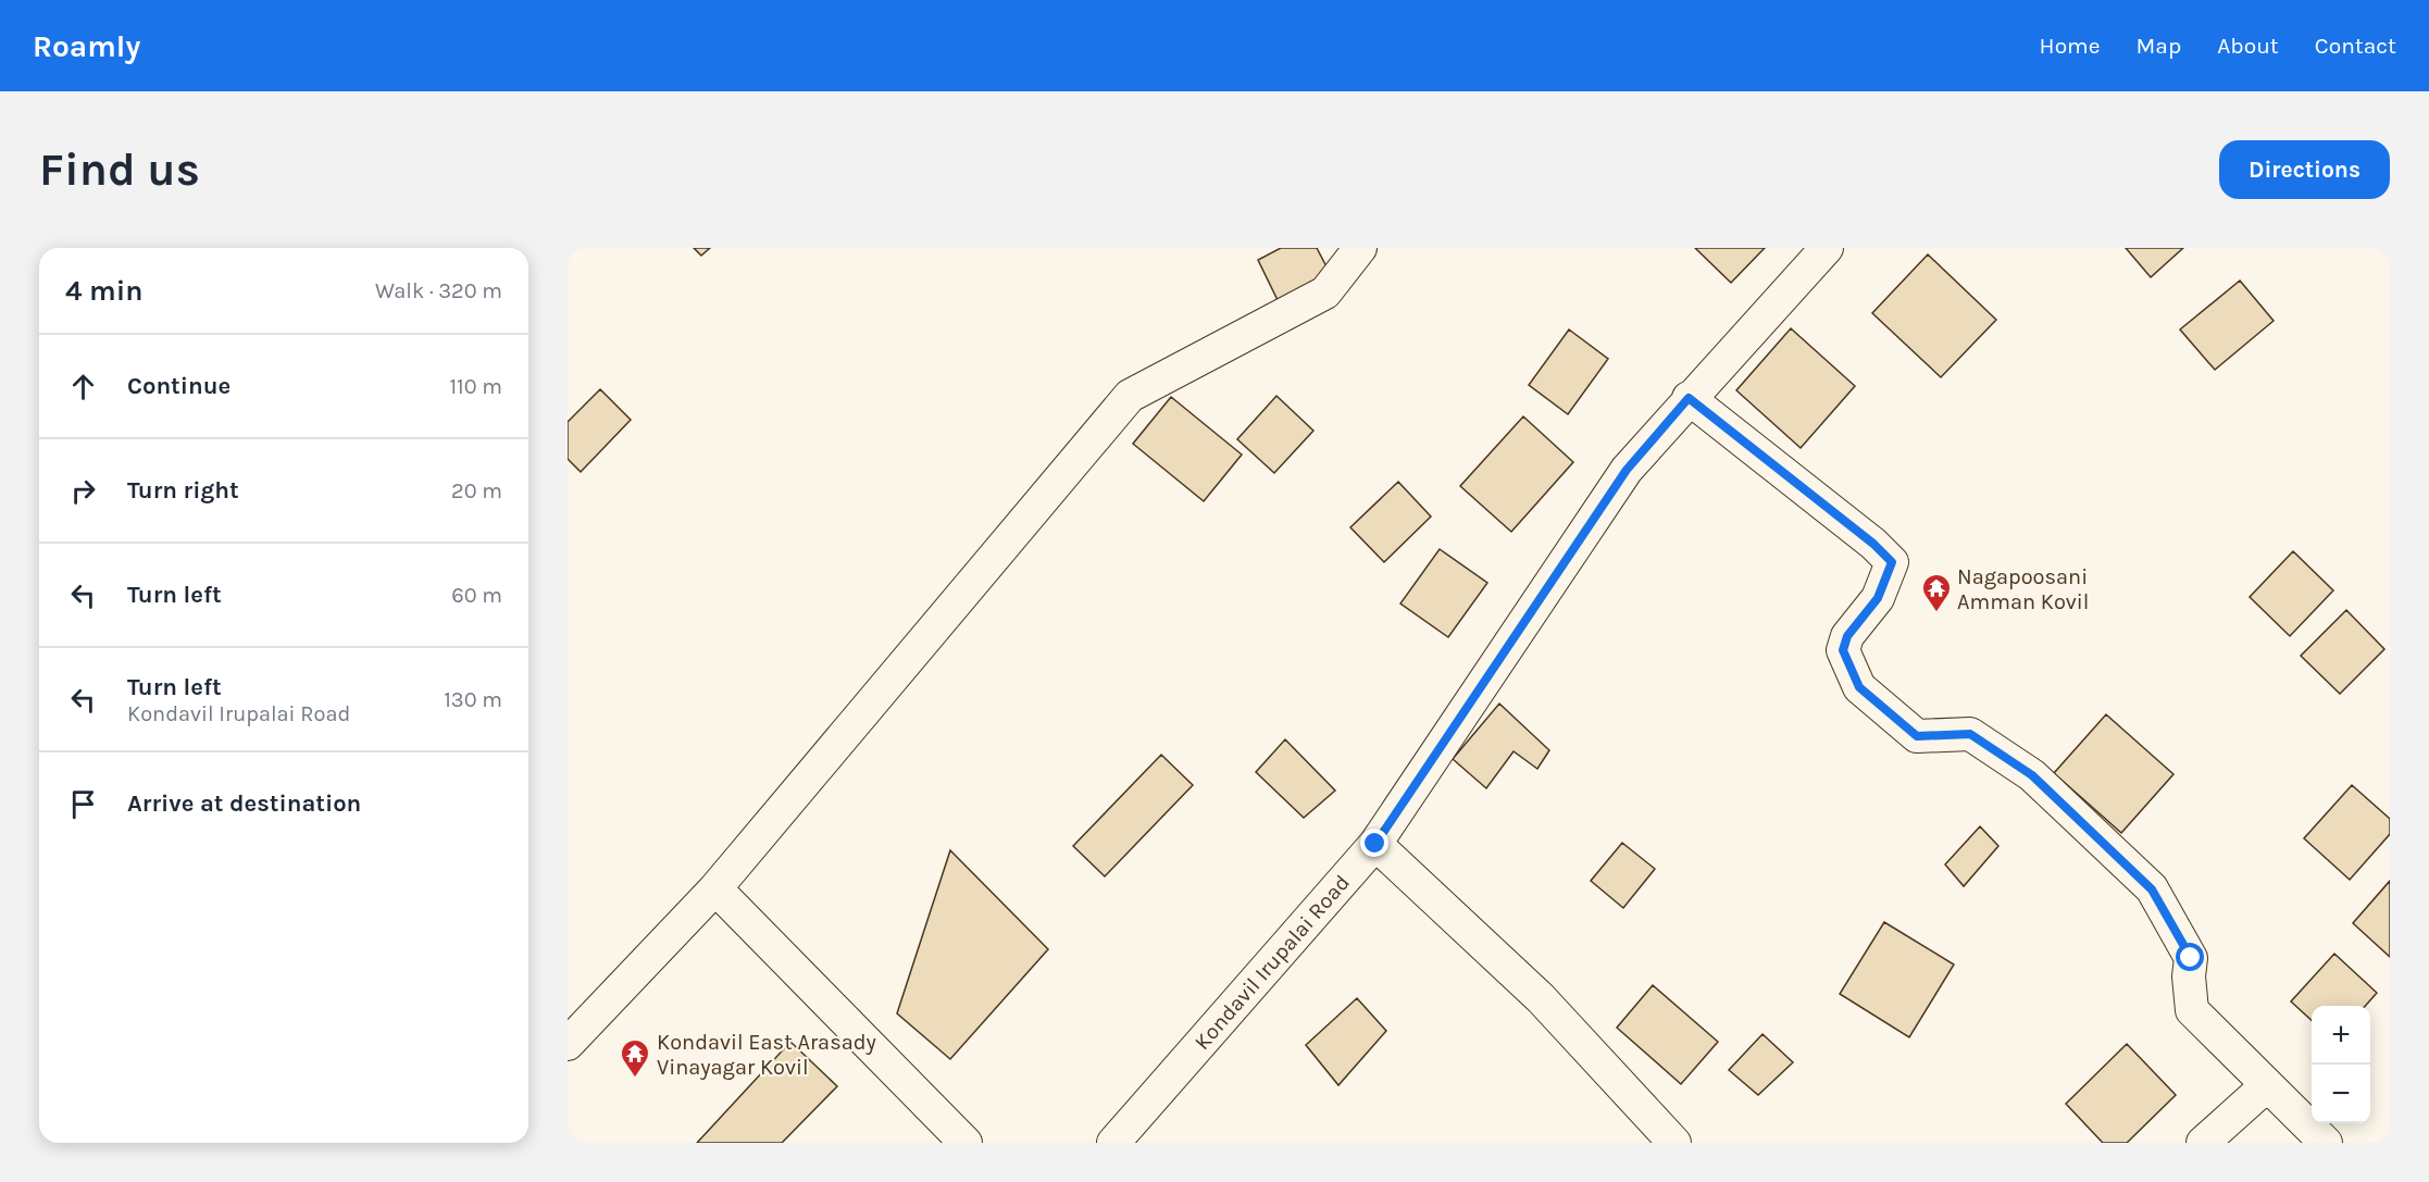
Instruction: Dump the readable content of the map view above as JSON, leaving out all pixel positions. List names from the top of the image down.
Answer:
{
  "streets": {
    "street": ["Kondavil Irupalai Road"]
  },
  "places": {
    "temple": ["Nagapoosani Amman Kovil", "Kondavil East Arasady Vinayagar Kovil"]
  },
  "page": {
    "header": "Roamly",
    "nav": [
      "Home",
      "Map",
      "About",
      "Contact"
    ],
    "buttons": "Directions",
    "title": "Find us",
    "heading": ["4 min", "Walk · 320 m"],
    "list": [
      ["Continue", "110 m"],
      ["Turn right", "20 m"],
      ["Turn left", "60 m"],
      ["Turn left", "Kondavil Irupalai Road", "130 m"],
      "Arrive at destination"
    ],
    "map_buttons": ["+", "−"]
  }
}
